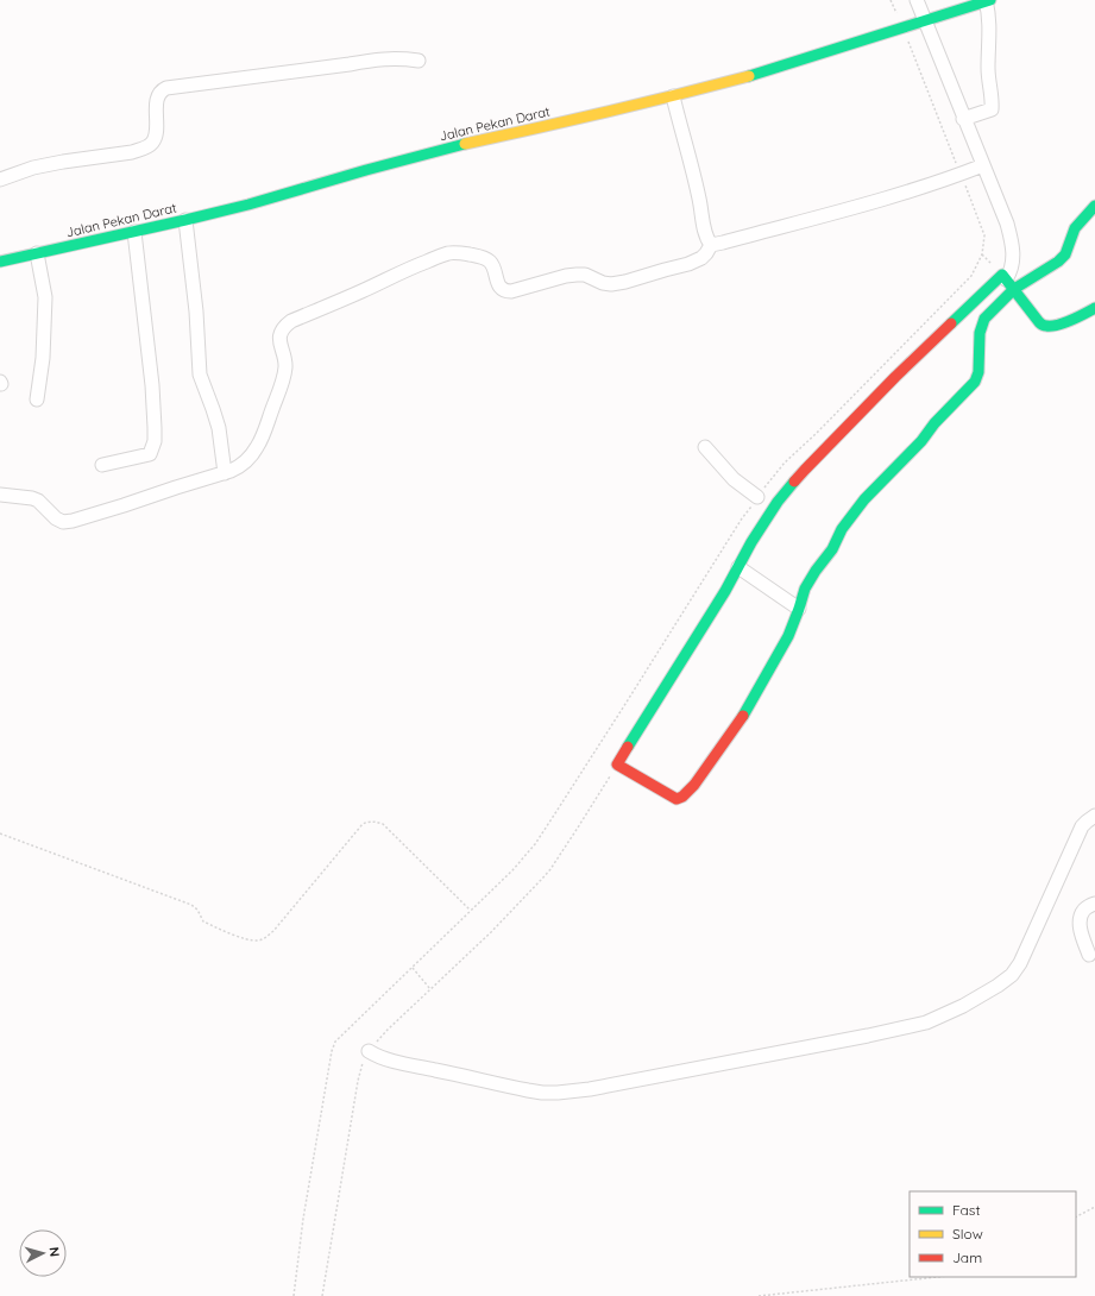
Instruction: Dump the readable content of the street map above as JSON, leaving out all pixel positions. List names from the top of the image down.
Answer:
{
  "streets": {
    "street": ["Jalan Pekan Darat"]
  },
  "legend": ["Fast", "Slow", "Jam"],
  "north": "right"
}
